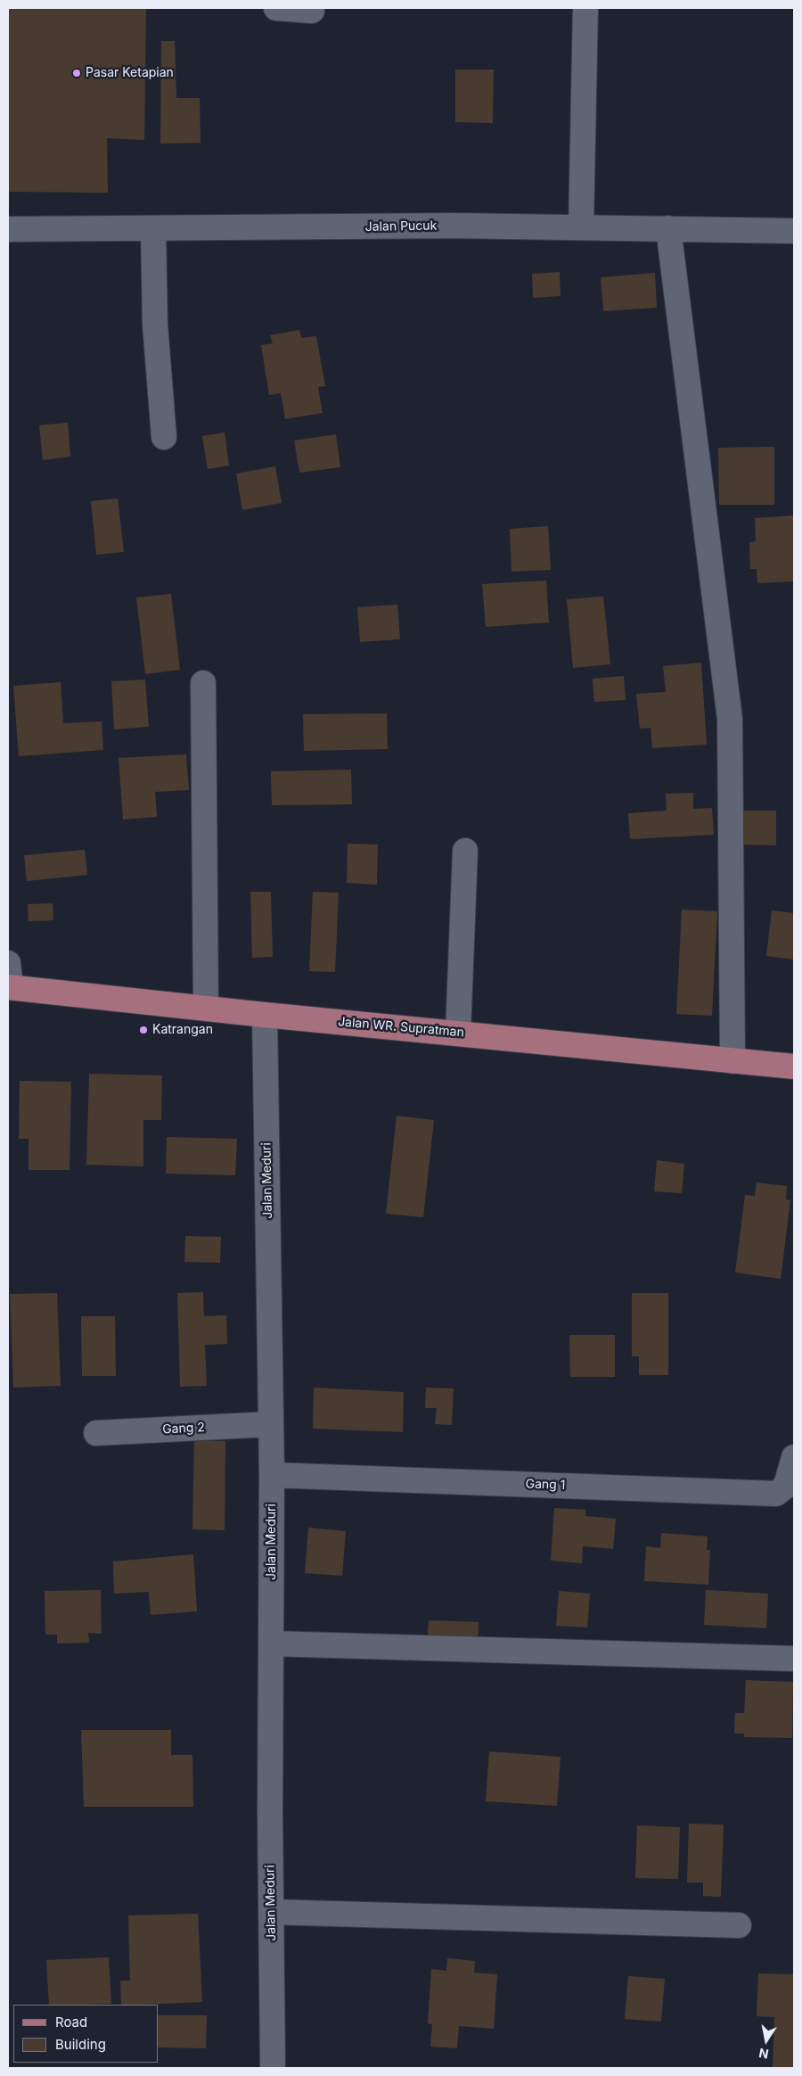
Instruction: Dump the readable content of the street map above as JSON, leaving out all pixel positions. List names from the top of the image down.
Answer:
{
  "streets": {
    "main road": ["Jalan WR. Supratman"],
    "street": [
      "Jalan Pucuk",
      "Jalan Meduri",
      "Gang 2",
      "Gang 1"
    ]
  },
  "crossings": [
    ["Jalan WR. Supratman", "Jalan Meduri"],
    ["Jalan Meduri", "Gang 2"],
    ["Jalan Meduri", "Gang 1"]
  ],
  "places": ["Pasar Ketapian", "Katrangan"],
  "legend": ["Road", "Building"],
  "north": "bottom"
}
